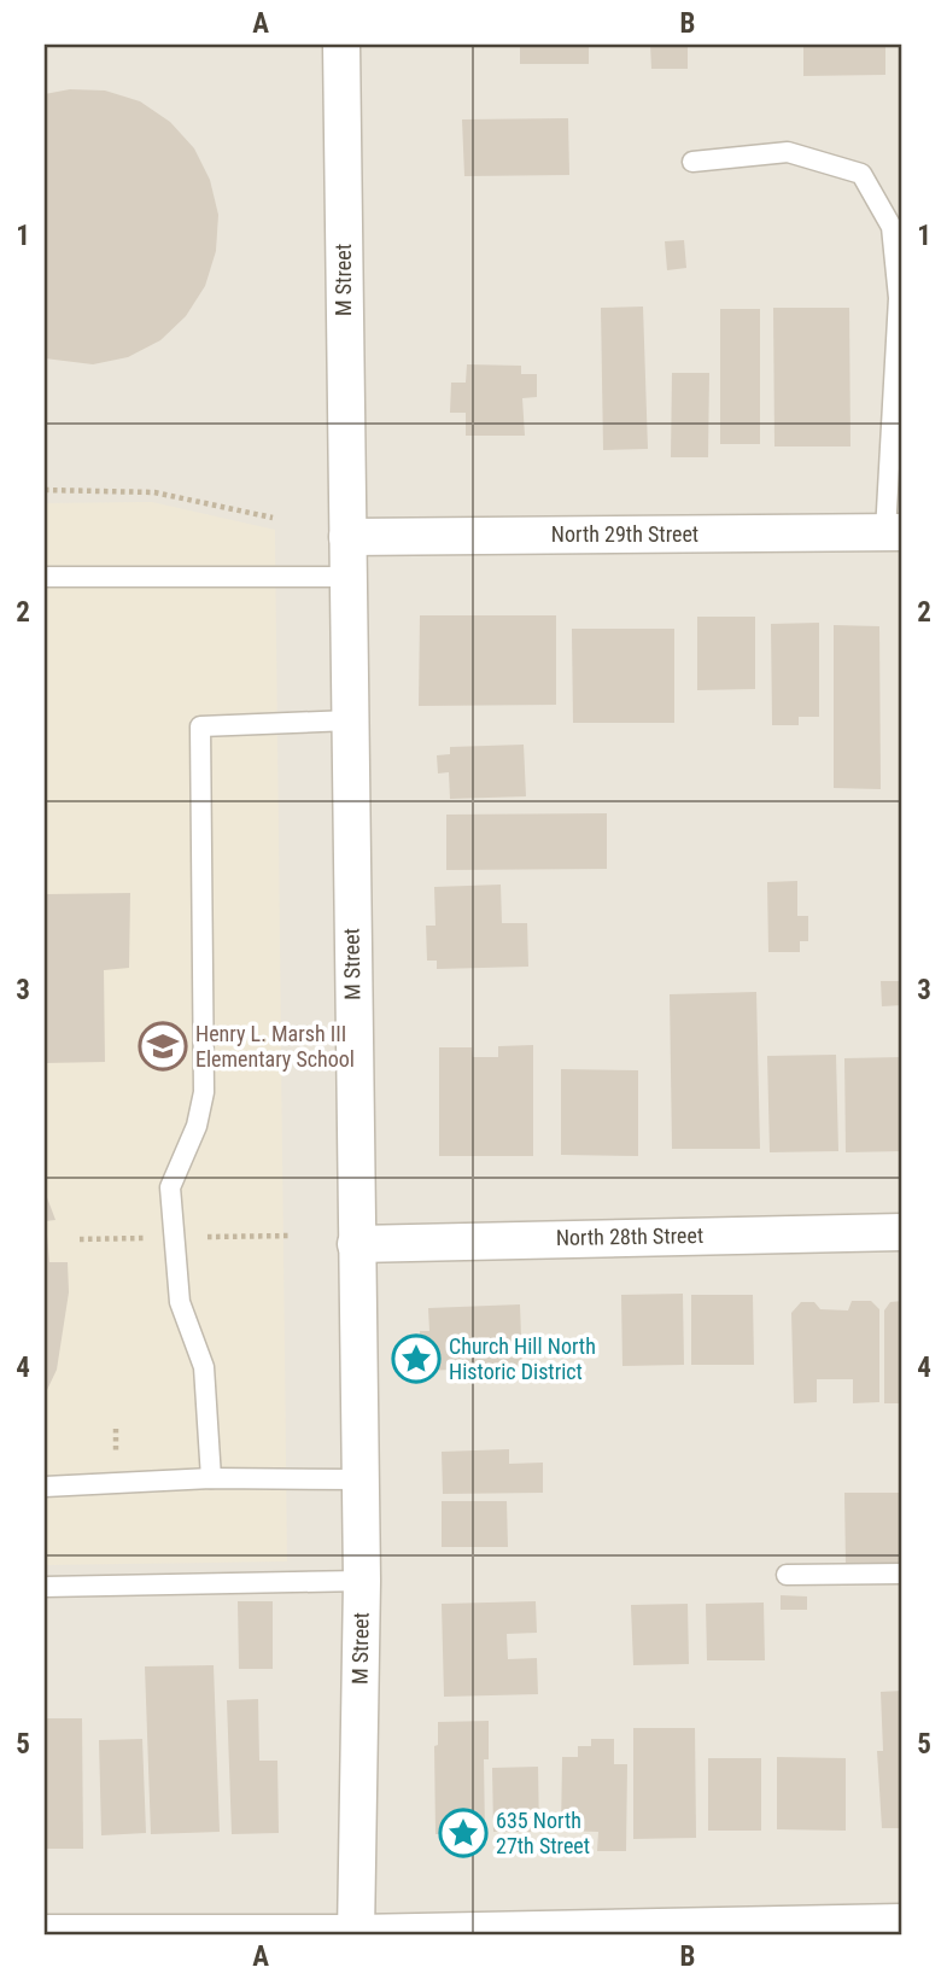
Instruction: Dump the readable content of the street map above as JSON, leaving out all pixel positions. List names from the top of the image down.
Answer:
{
  "streets": {
    "street": ["M Street", "North 29th Street", "North 28th Street"]
  },
  "crossings": [
    ["M Street", "North 29th Street"],
    ["M Street", "North 28th Street"]
  ],
  "places": {
    "school or university": ["Henry L. Marsh III Elementary School"],
    "place": ["Church Hill North Historic District", "635 North 27th Street"]
  },
  "grid": {
    "columns": ["A", "B"],
    "rows": [
      "1",
      "2",
      "3",
      "4",
      "5"
    ]
  }
}
